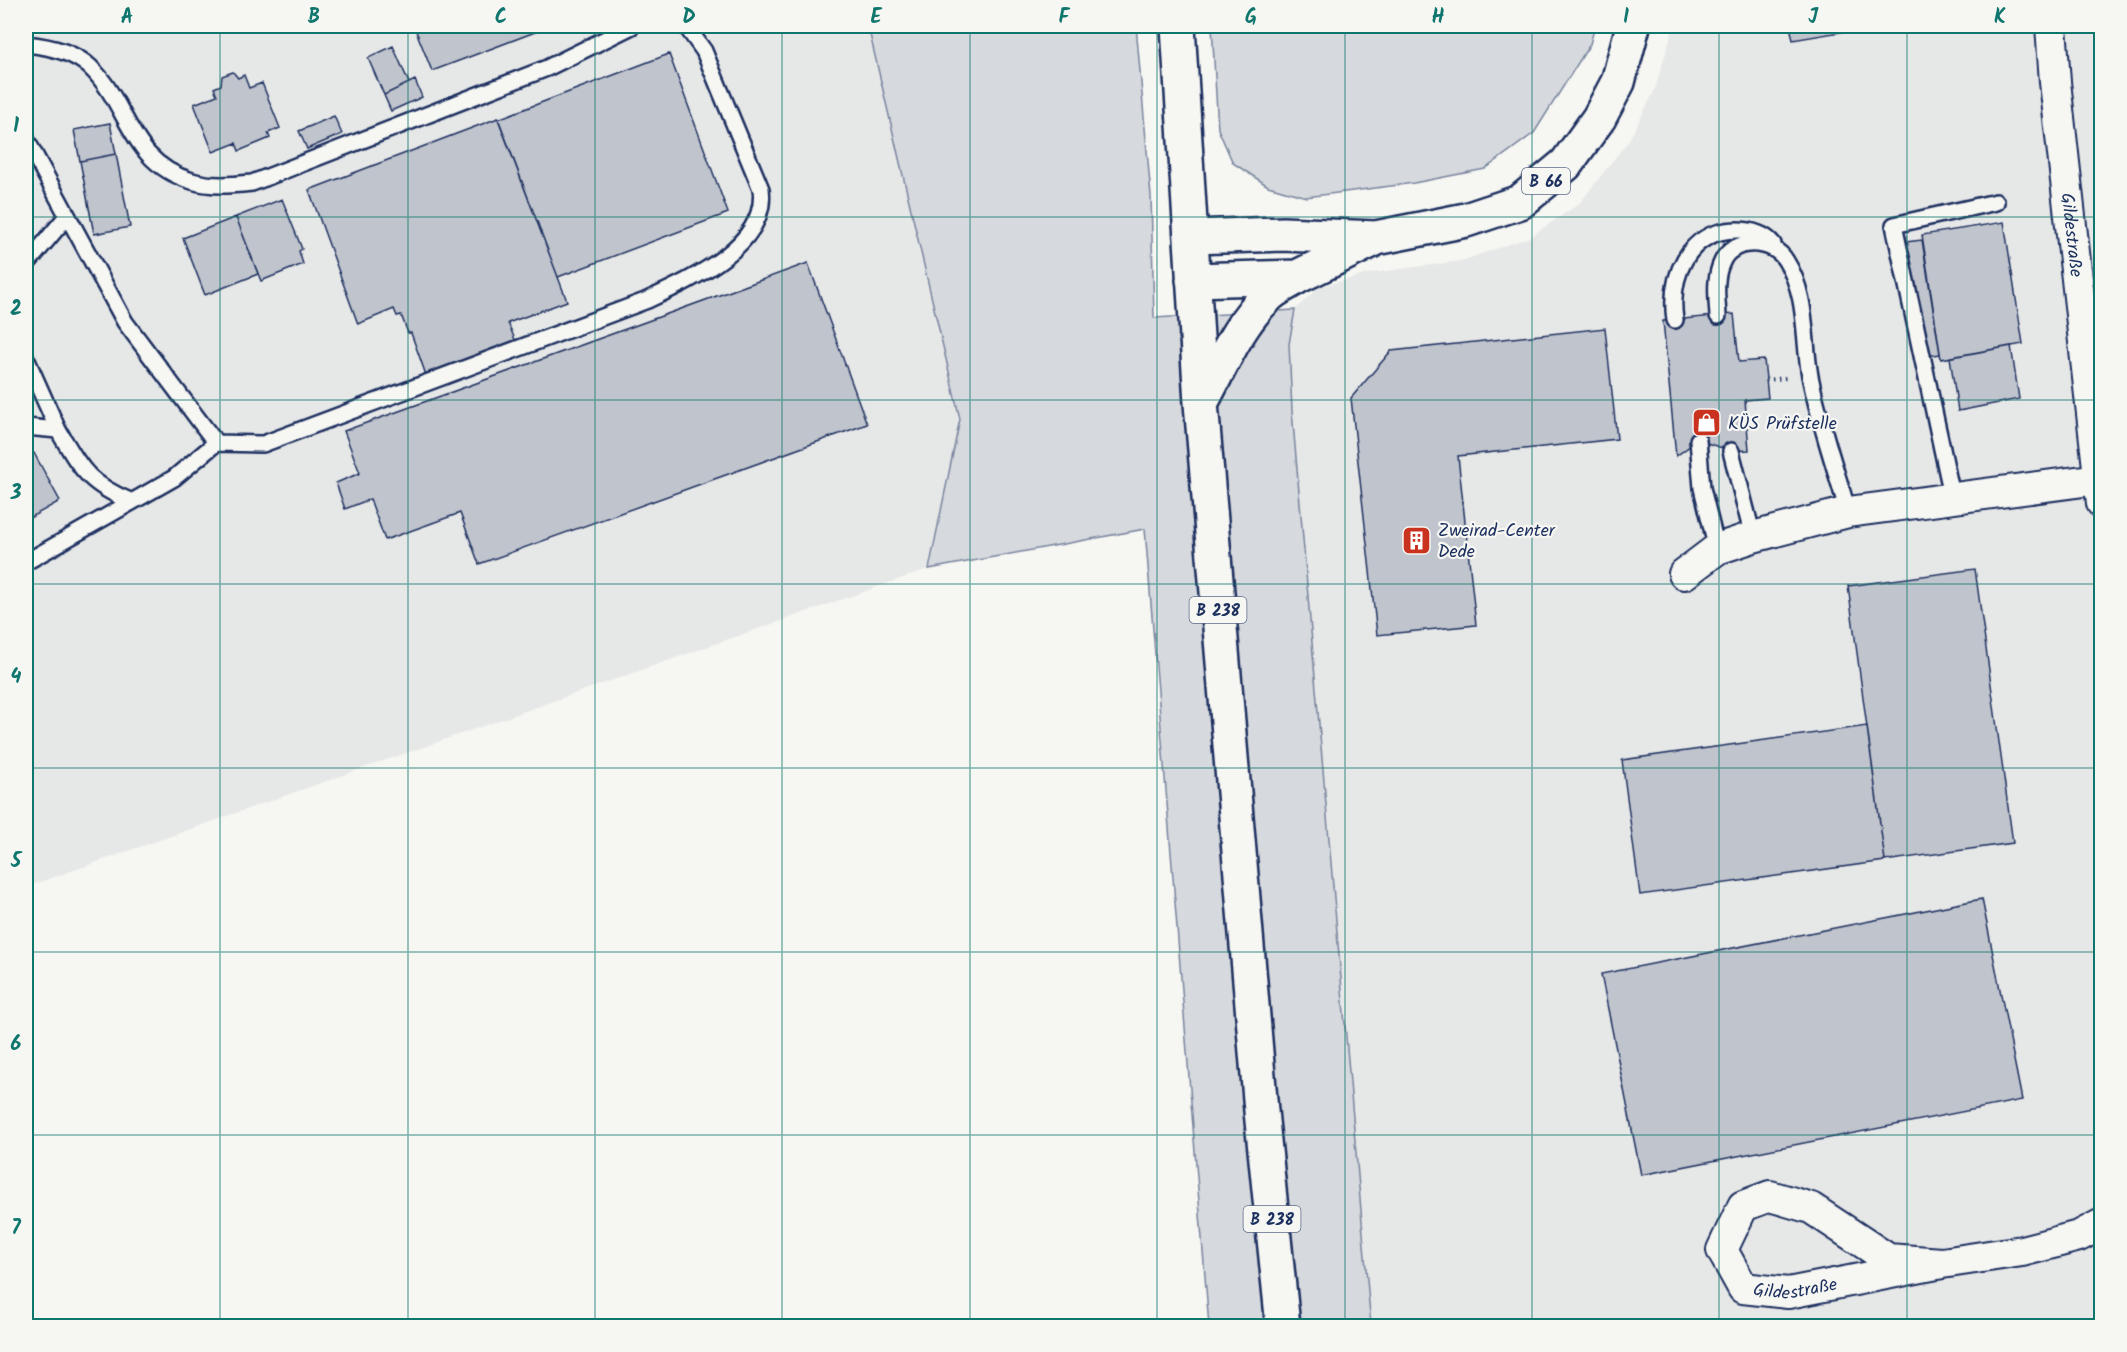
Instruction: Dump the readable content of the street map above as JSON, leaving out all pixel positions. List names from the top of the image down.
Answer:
{
  "streets": {
    "main road": ["B 66", "B 238"],
    "street": ["Gildestraße"]
  },
  "crossings": [
    ["B 66", "B 238"]
  ],
  "places": {
    "shop": ["KÜS Prüfstelle"],
    "building": ["Zweirad-Center Dede"]
  },
  "grid": {
    "columns": [
      "A",
      "B",
      "C",
      "D",
      "E",
      "F",
      "G",
      "H",
      "I",
      "J",
      "K"
    ],
    "rows": [
      "1",
      "2",
      "3",
      "4",
      "5",
      "6",
      "7"
    ]
  }
}
